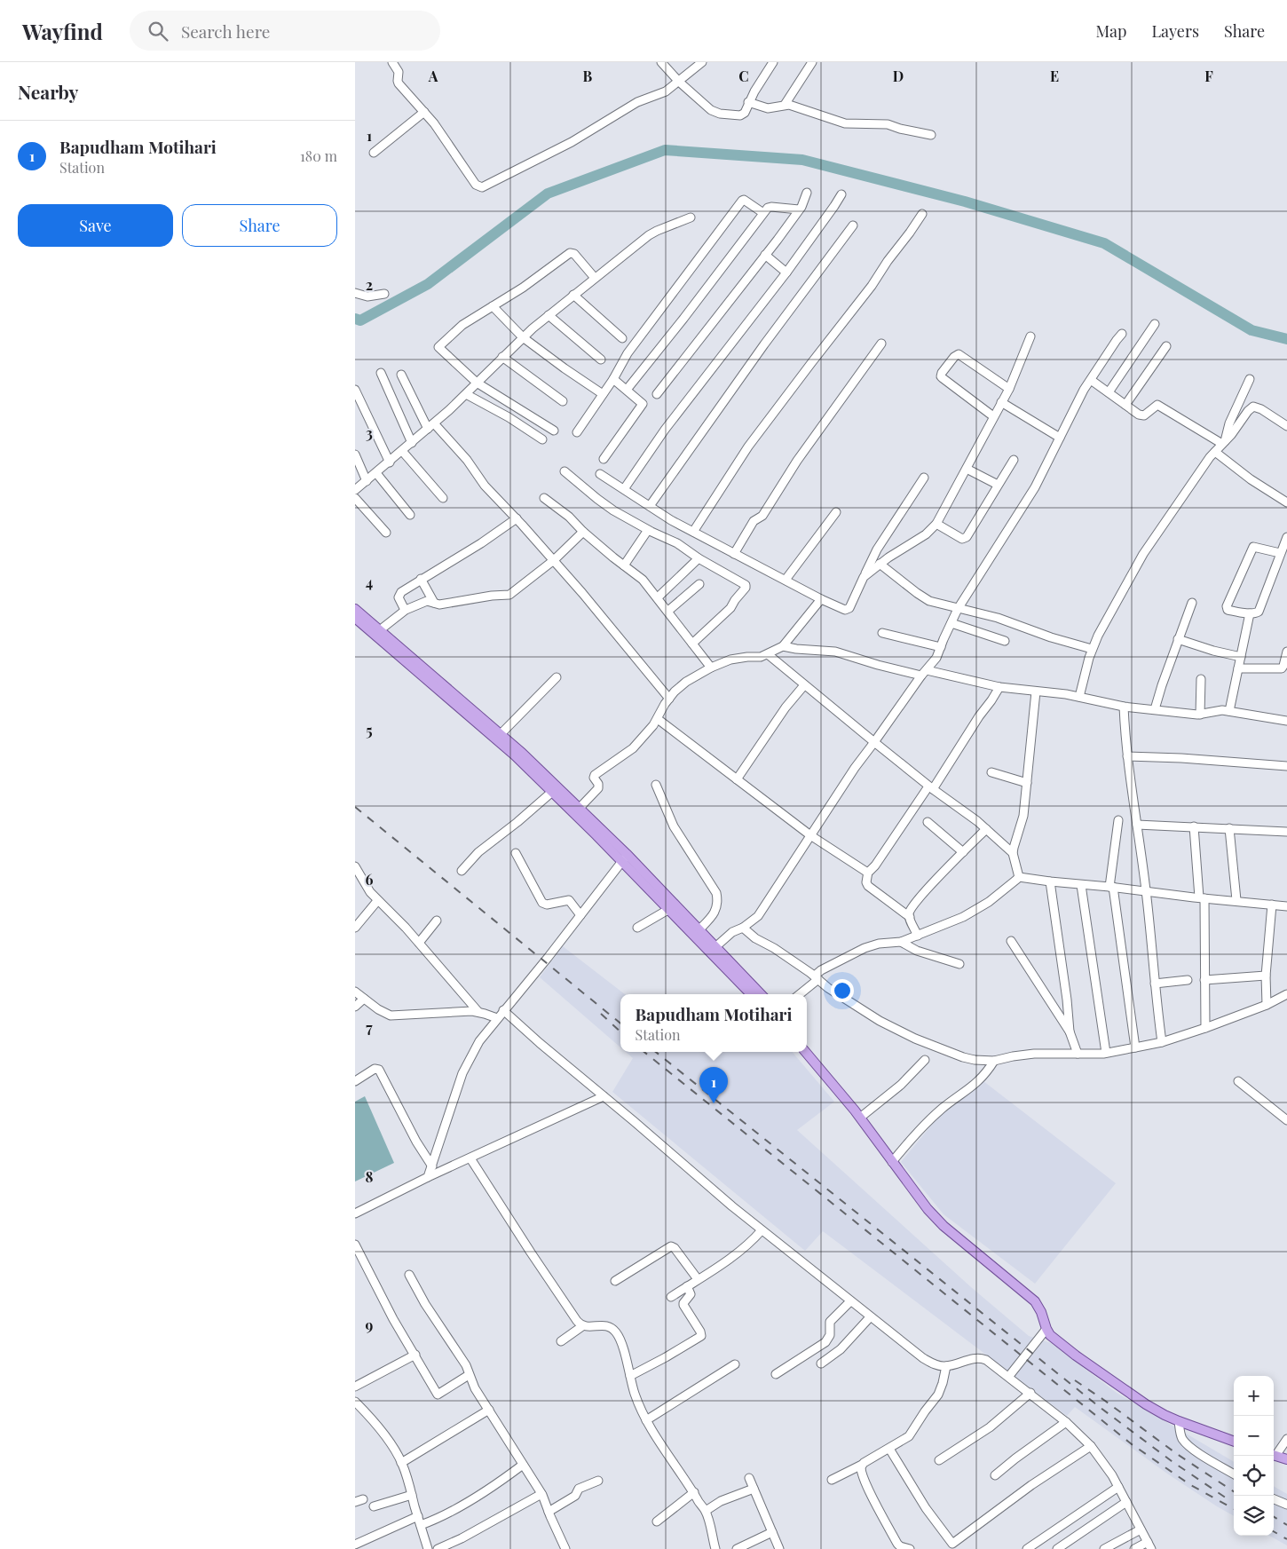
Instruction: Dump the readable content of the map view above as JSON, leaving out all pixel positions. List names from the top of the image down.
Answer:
{
  "page": {
    "header": "Wayfind",
    "search": "Search here",
    "nav": ["Map", "Layers", "Share"],
    "heading": "Nearby",
    "list": [
      {
        "mark": "1",
        "name": "Bapudham Motihari",
        "note": "Station",
        "value": "180 m"
      }
    ],
    "buttons": ["Save", "Share"],
    "popup": ["Bapudham Motihari", "Station"],
    "pins": "1",
    "map_buttons": ["+", "−"]
  },
  "grid": {
    "columns": [
      "A",
      "B",
      "C",
      "D",
      "E",
      "F"
    ],
    "rows": [
      "1",
      "2",
      "3",
      "4",
      "5",
      "6",
      "7",
      "8",
      "9"
    ]
  }
}
